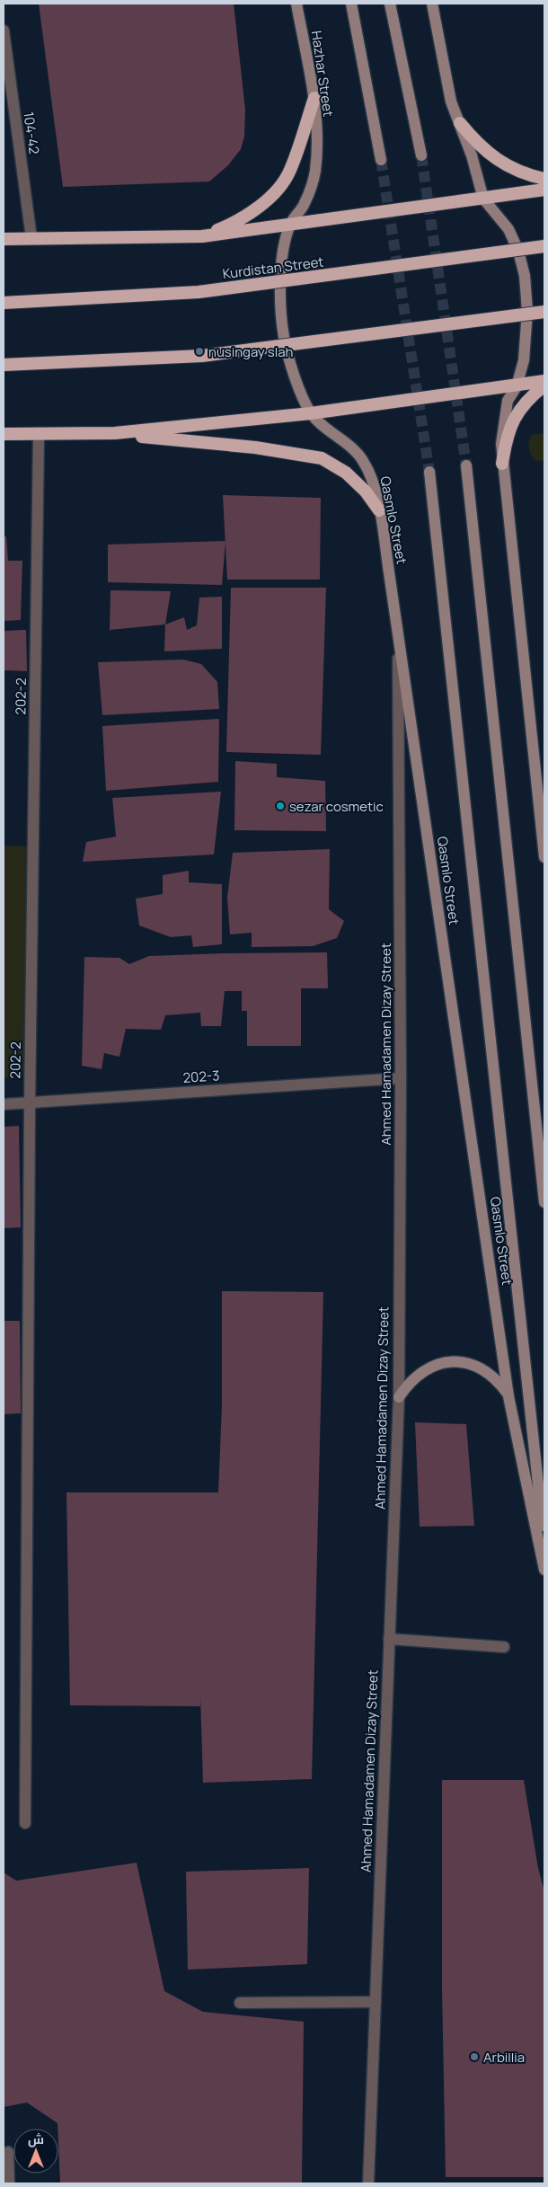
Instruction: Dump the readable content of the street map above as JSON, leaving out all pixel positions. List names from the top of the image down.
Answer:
{
  "streets": {
    "highway": ["Kurdistan Street"],
    "main road": ["Hazhar Street", "Qasmlo Street"],
    "street": [
      "104-42",
      "202-2",
      "Ahmed Hamadamen Dizay Street",
      "202-3"
    ]
  },
  "crossings": [
    ["Hazhar Street", "Qasmlo Street"],
    ["Qasmlo Street", "Ahmed Hamadamen Dizay Street"],
    ["202-2", "202-3"],
    ["Ahmed Hamadamen Dizay Street", "202-3"]
  ],
  "places": ["nusingay slah", "sezar cosmetic", "Arbillia"],
  "north": "top"
}
